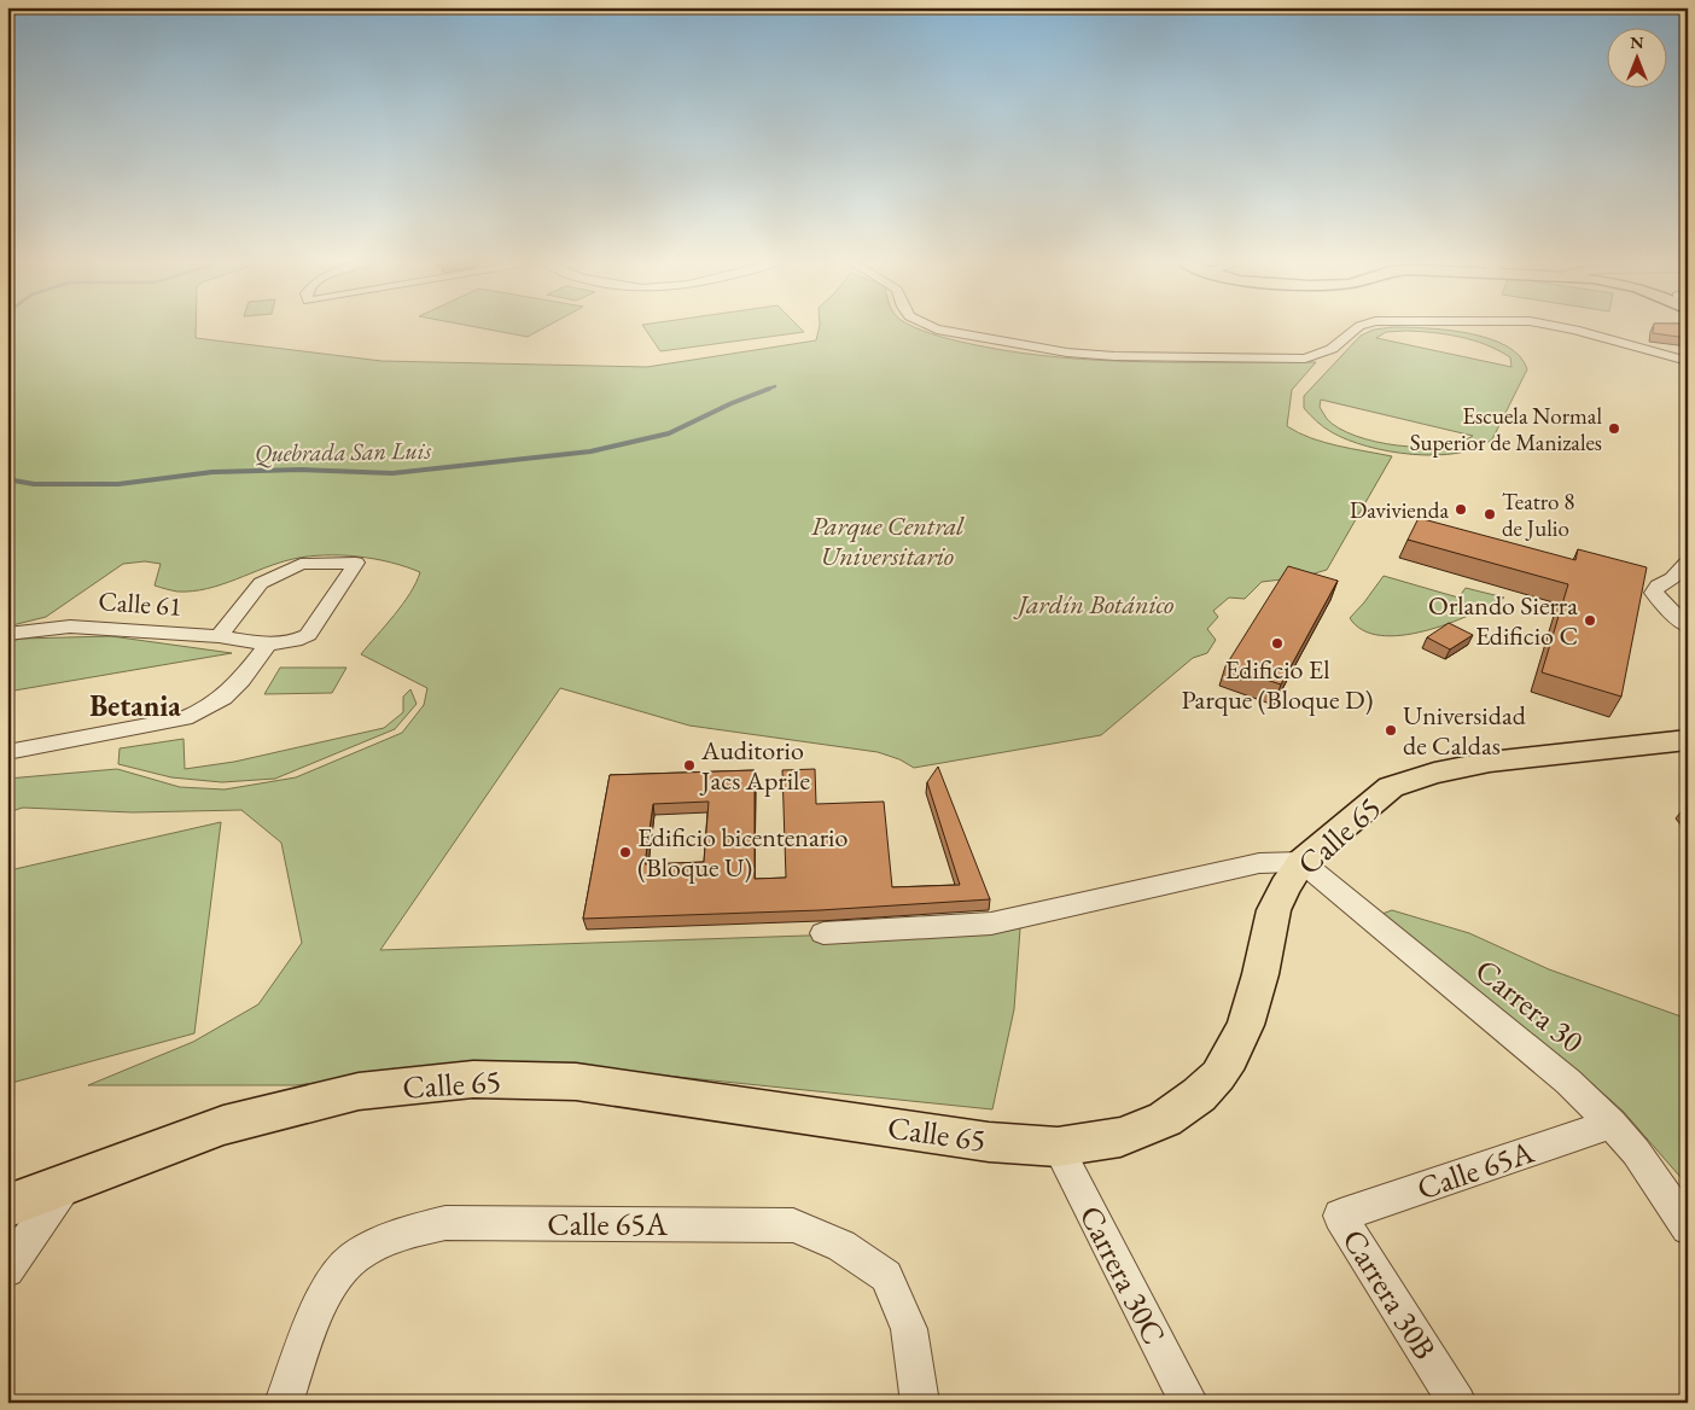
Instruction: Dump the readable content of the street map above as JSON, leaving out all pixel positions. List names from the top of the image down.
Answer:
{
  "streets": {
    "main road": ["Calle 65"],
    "street": [
      "Calle 61",
      "Carrera 30",
      "Calle 65A",
      "Carrera 30C",
      "Carrera 30B"
    ]
  },
  "crossings": [
    ["Calle 65", "Carrera 30"],
    ["Calle 65", "Carrera 30C"],
    ["Carrera 30", "Calle 65A"],
    ["Calle 65A", "Carrera 30B"]
  ],
  "districts": ["Betania"],
  "water": ["Quebrada San Luis"],
  "parks": ["Parque Central Universitario", "Jardín Botánico"],
  "places": [
    "Escuela Normal Superior de Manizales",
    "Davivienda",
    "Teatro 8 de Julio",
    "Orlando Sierra Edificio C",
    "Edificio El Parque (Bloque D)",
    "Universidad de Caldas",
    "Auditorio Jacs Aprile",
    "Edificio bicentenario (Bloque U)"
  ],
  "north": "top"
}
